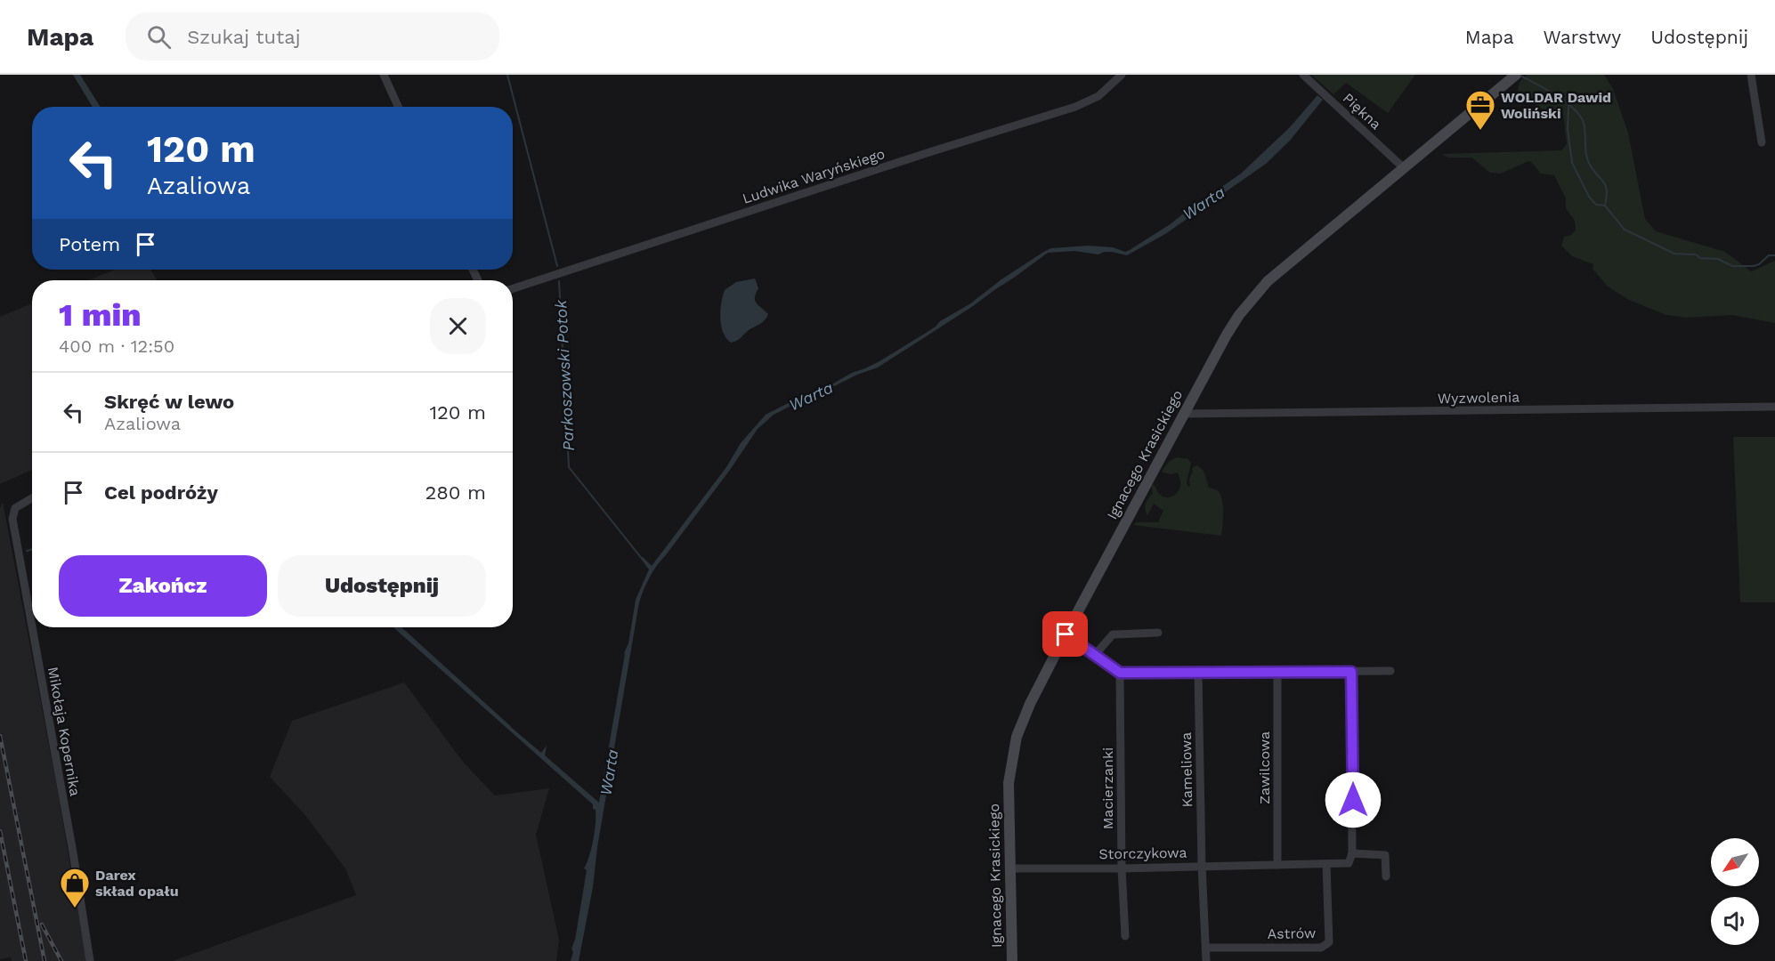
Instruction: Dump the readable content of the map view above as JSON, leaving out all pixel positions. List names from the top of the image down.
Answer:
{
  "streets": {
    "street": [
      "Piękna",
      "Ludwika Waryńskiego",
      "Wyzwolenia",
      "Ignacego Krasickiego",
      "Mikołaja Kopernika",
      "Zawilcowa",
      "Kameliowa",
      "Macierzanki",
      "Storczykowa",
      "Astrów"
    ]
  },
  "crossings": [
    ["Piękna", "Ignacego Krasickiego"],
    ["Wyzwolenia", "Ignacego Krasickiego"],
    ["Ignacego Krasickiego", "Storczykowa"],
    ["Zawilcowa", "Storczykowa"],
    ["Kameliowa", "Storczykowa"],
    ["Kameliowa", "Astrów"],
    ["Macierzanki", "Storczykowa"],
    ["Storczykowa", "Astrów"]
  ],
  "water": ["Warta", "Parkoszowski Potok"],
  "places": {
    "office": ["WOLDAR Dawid Woliński"],
    "shop": ["Darex skład opału"]
  },
  "north": "bottom left",
  "page": {
    "header": "Mapa",
    "search": "Szukaj tutaj",
    "nav": ["Mapa", "Warstwy", "Udostępnij"],
    "turn": ["120 m", "Azaliowa"],
    "then": "Potem",
    "heading": ["1 min", "400 m · 12:50"],
    "list": [
      {
        "name": "Skręć w lewo",
        "note": "Azaliowa",
        "value": "120 m"
      },
      {
        "name": "Cel podróży",
        "value": "280 m"
      }
    ],
    "buttons": ["Zakończ", "Udostępnij"]
  }
}
